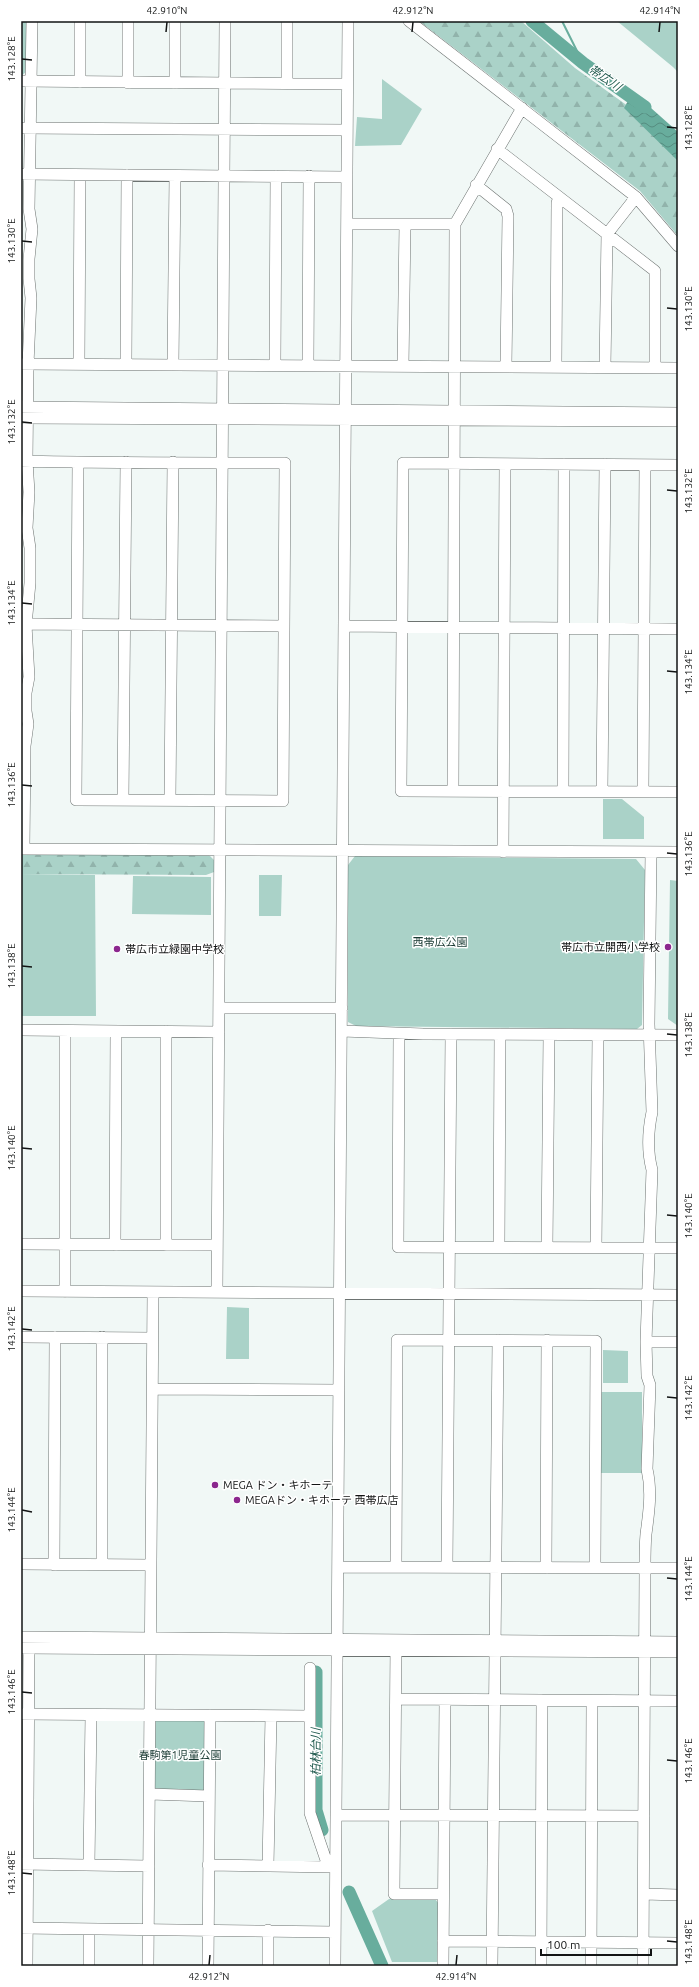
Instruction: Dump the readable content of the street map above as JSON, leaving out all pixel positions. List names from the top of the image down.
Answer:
{
  "water": ["帯広川", "柏林台川"],
  "parks": ["西帯広公園", "春駒第1児童公園"],
  "places": [
    "帯広市立開西小学校",
    "帯広市立緑園中学校",
    "MEGA ドン・キホーテ",
    "MEGAドン・キホーテ 西帯広店"
  ],
  "scale_bar": "100 m",
  "coordinates": [
    "42.910°N",
    "42.912°N",
    "42.914°N",
    "143.128°E",
    "143.130°E",
    "143.132°E",
    "143.134°E",
    "143.136°E",
    "143.138°E",
    "143.140°E",
    "143.142°E",
    "143.144°E",
    "143.146°E",
    "143.148°E"
  ]
}
